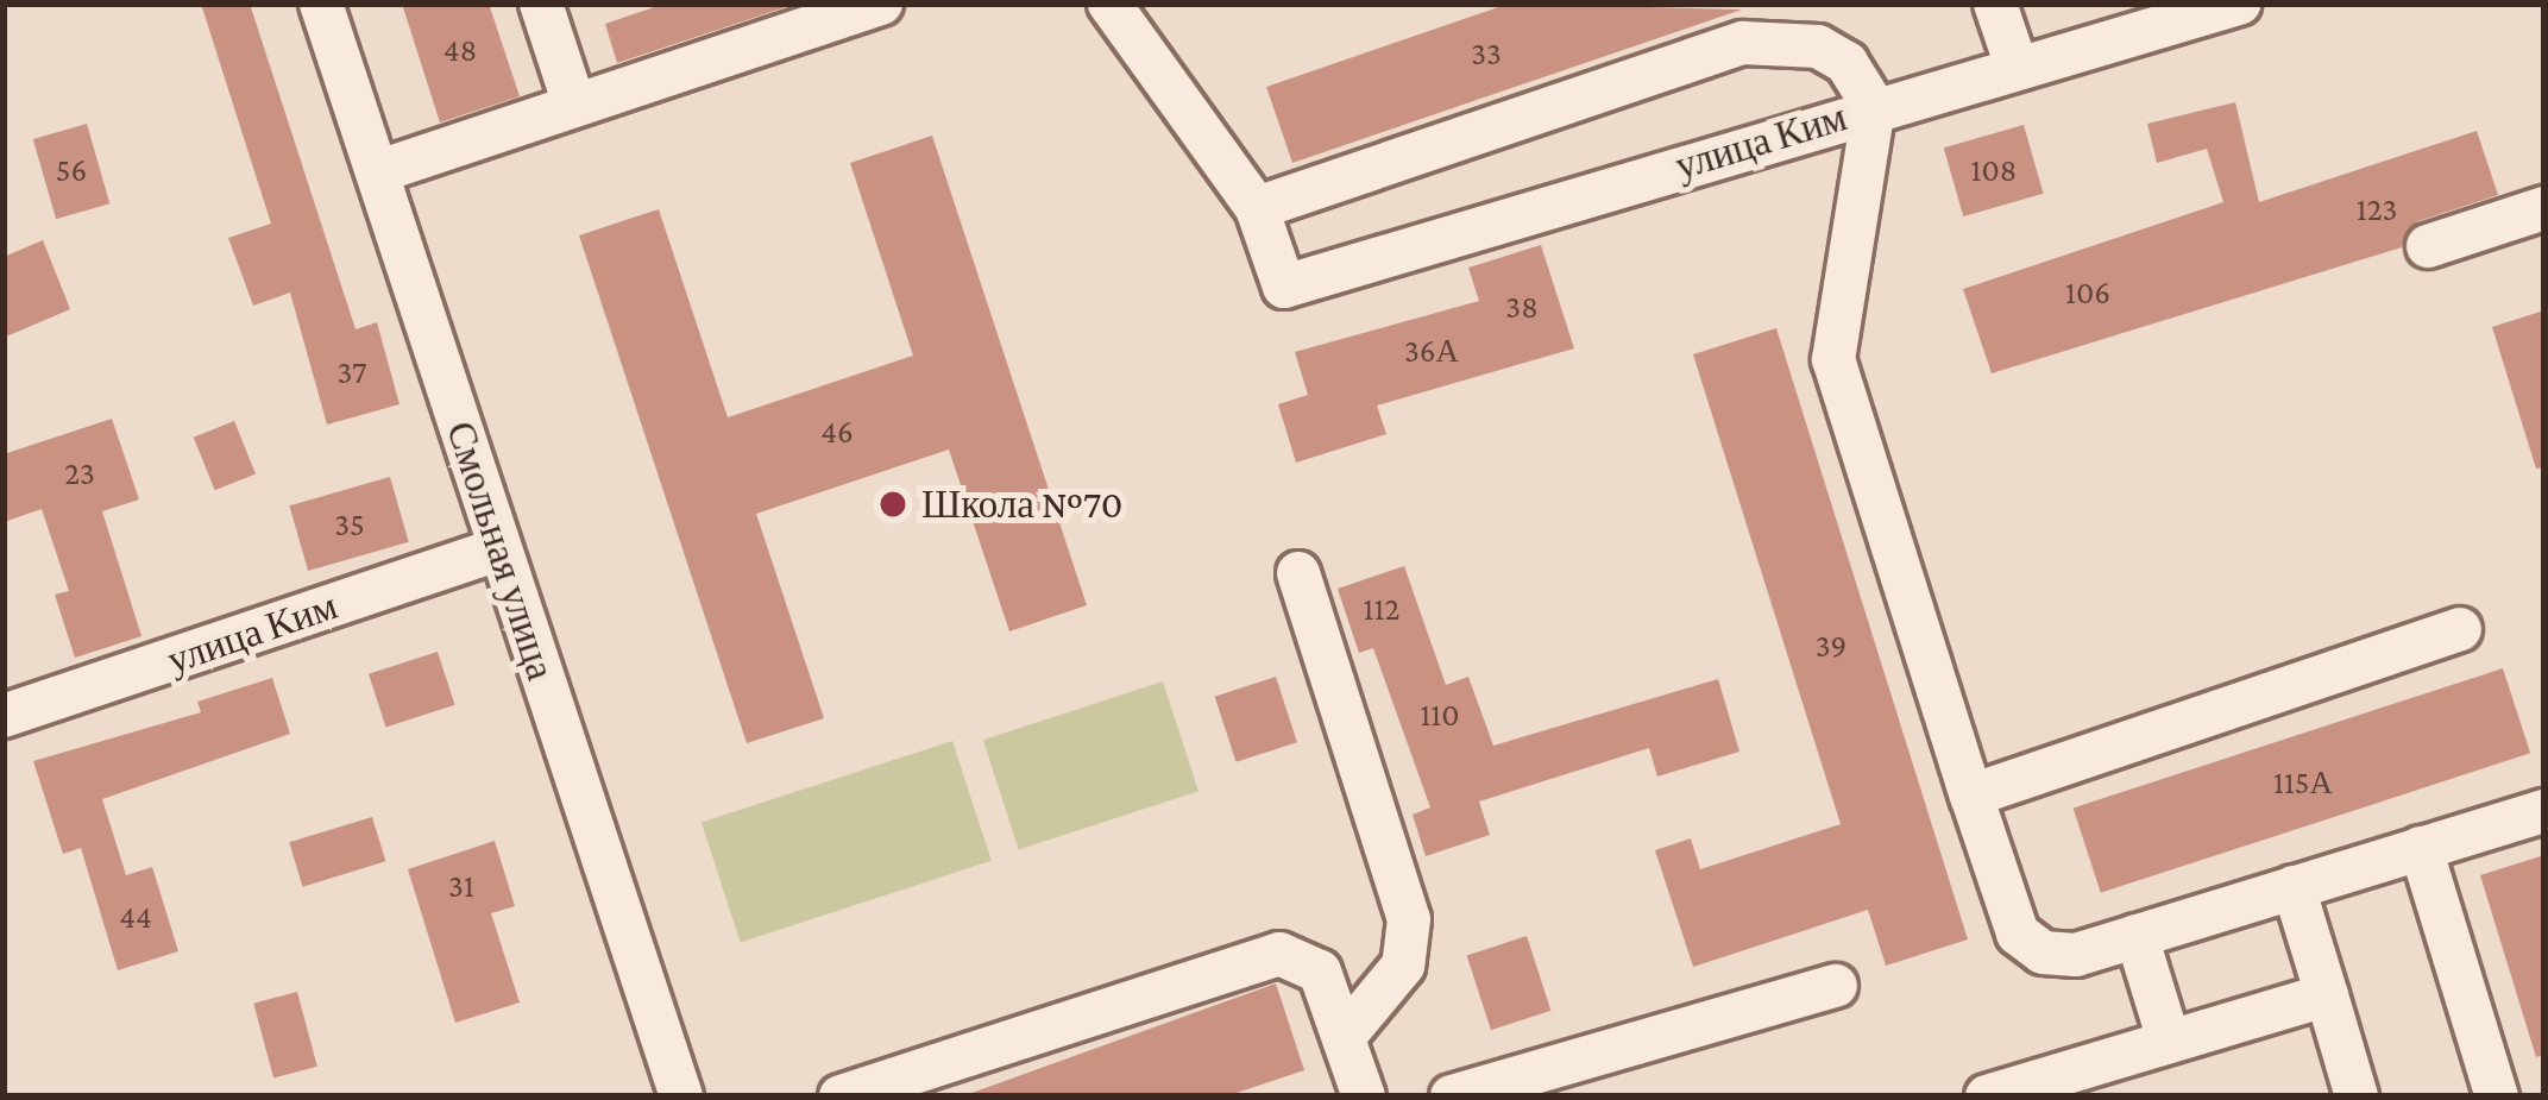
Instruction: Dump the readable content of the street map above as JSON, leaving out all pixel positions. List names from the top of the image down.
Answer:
{
  "streets": {
    "street": ["улица Ким", "Смольная улица"]
  },
  "crossings": [
    ["улица Ким", "Смольная улица"]
  ],
  "places": ["Школа №70"],
  "house_numbers": [
    "48",
    "33",
    "56",
    "108",
    "123",
    "106",
    "38",
    "36А",
    "37",
    "46",
    "23",
    "35",
    "112",
    "39",
    "110",
    "115А",
    "31",
    "44"
  ]
}
